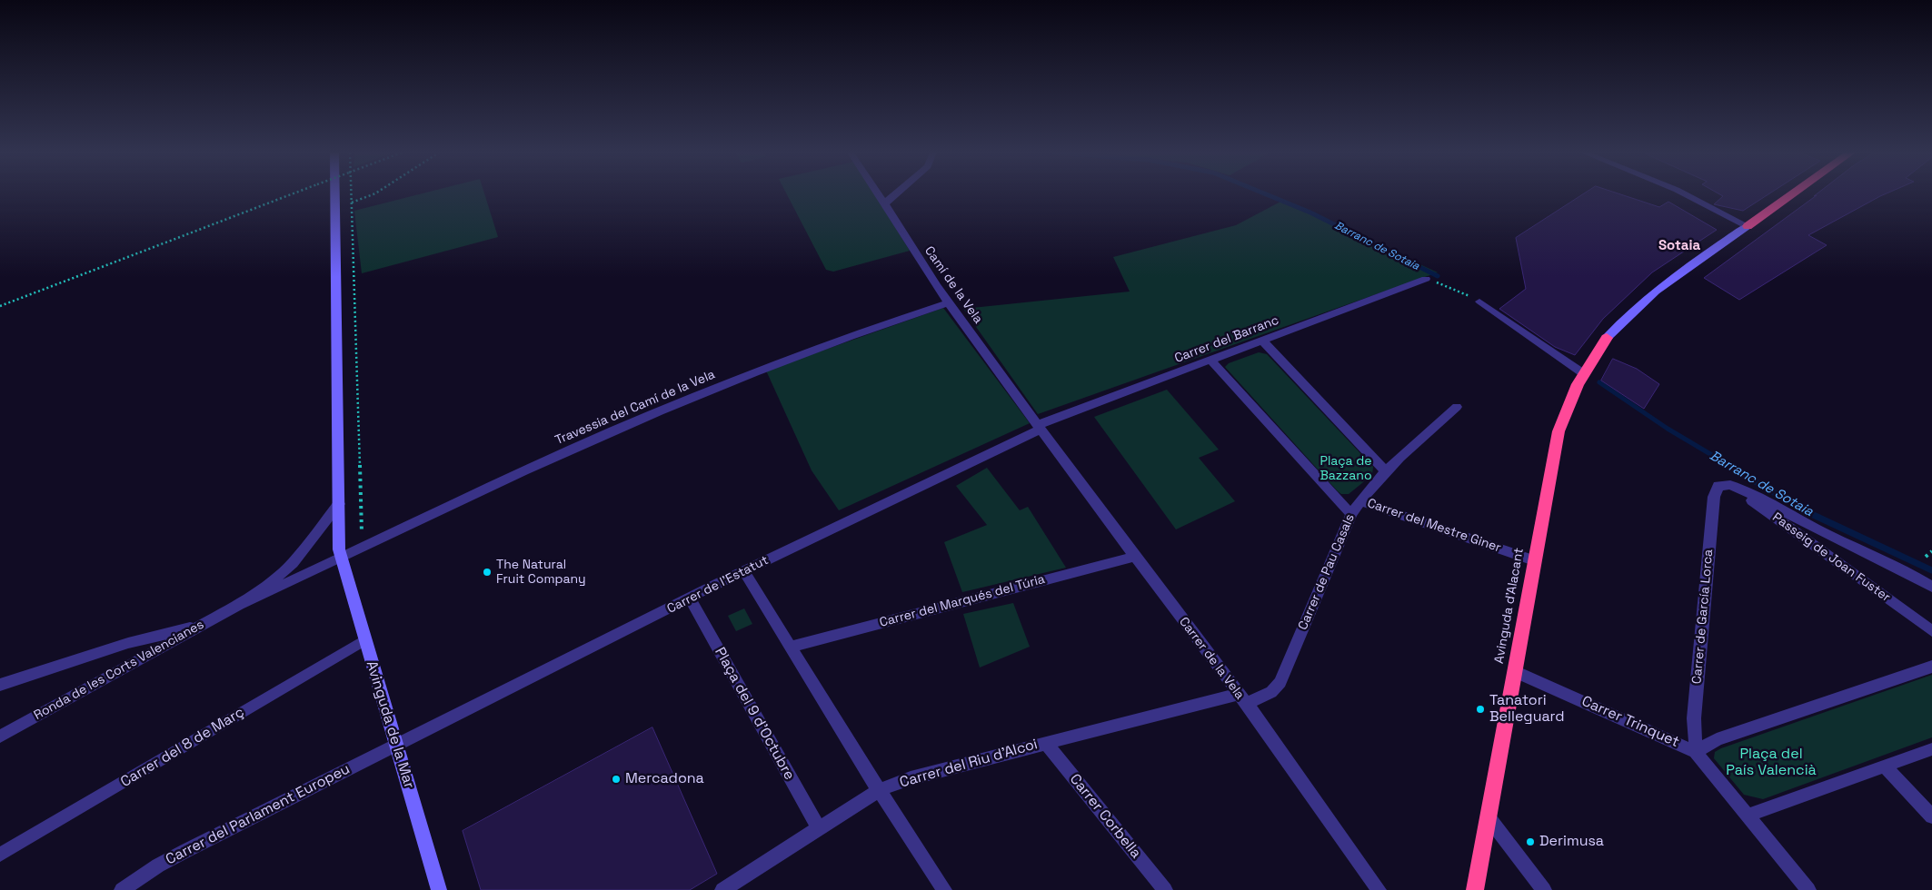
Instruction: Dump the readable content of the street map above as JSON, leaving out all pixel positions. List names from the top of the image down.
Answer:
{
  "streets": {
    "highway": ["Avinguda d'Alacant"],
    "main road": ["Avinguda de la Mar"],
    "street": [
      "Camí de la Vela",
      "Carrer del Barranc",
      "Travessia del Camí de la Vela",
      "Carrer del Mestre Giner",
      "Passeig de Joan Fuster",
      "Carrer de Pau Casals",
      "Carrer de l'Estatut",
      "Carrer del Marqués del Túria",
      "Carrer de García Lorca",
      "Carrer de la Vela",
      "Ronda de les Corts Valencianes",
      "Plaça del 9 d'Octubre",
      "Carrer Trinquet",
      "Carrer del 8 de Març",
      "Carrer del Riu d'Alcoi",
      "Carrer del Parlament Europeu",
      "Carrer Corbella"
    ]
  },
  "crossings": [
    ["Camí de la Vela", "Carrer del Barranc"],
    ["Camí de la Vela", "Travessia del Camí de la Vela"],
    ["Camí de la Vela", "Carrer de l'Estatut"],
    ["Camí de la Vela", "Carrer de la Vela"],
    ["Carrer del Barranc", "Carrer de l'Estatut"],
    ["Carrer del Barranc", "Carrer de la Vela"],
    ["Travessia del Camí de la Vela", "Ronda de les Corts Valencianes"],
    ["Travessia del Camí de la Vela", "Avinguda de la Mar"],
    ["Carrer del Mestre Giner", "Carrer de Pau Casals"],
    ["Carrer del Mestre Giner", "Avinguda d'Alacant"],
    ["Passeig de Joan Fuster", "Carrer de García Lorca"],
    ["Carrer de Pau Casals", "Carrer de la Vela"],
    ["Carrer de Pau Casals", "Carrer del Riu d'Alcoi"],
    ["Carrer de l'Estatut", "Carrer de la Vela"],
    ["Carrer de l'Estatut", "Plaça del 9 d'Octubre"],
    ["Carrer de l'Estatut", "Avinguda de la Mar"],
    ["Carrer de l'Estatut", "Carrer del Parlament Europeu"],
    ["Carrer del Marqués del Túria", "Carrer de la Vela"],
    ["Avinguda d'Alacant", "Carrer Trinquet"],
    ["Carrer de García Lorca", "Carrer Trinquet"],
    ["Carrer de la Vela", "Carrer del Riu d'Alcoi"],
    ["Plaça del 9 d'Octubre", "Carrer del Riu d'Alcoi"],
    ["Avinguda de la Mar", "Carrer del 8 de Març"],
    ["Avinguda de la Mar", "Carrer del Parlament Europeu"],
    ["Carrer del Riu d'Alcoi", "Carrer Corbella"]
  ],
  "districts": ["Sotaia"],
  "water": ["Barranc de Sotaia"],
  "parks": ["Plaça de Bazzano", "Plaça del País Valencià"],
  "places": [
    "The Natural Fruit Company",
    "Tanatori Belleguard",
    "Mercadona",
    "Derimusa"
  ]
}
